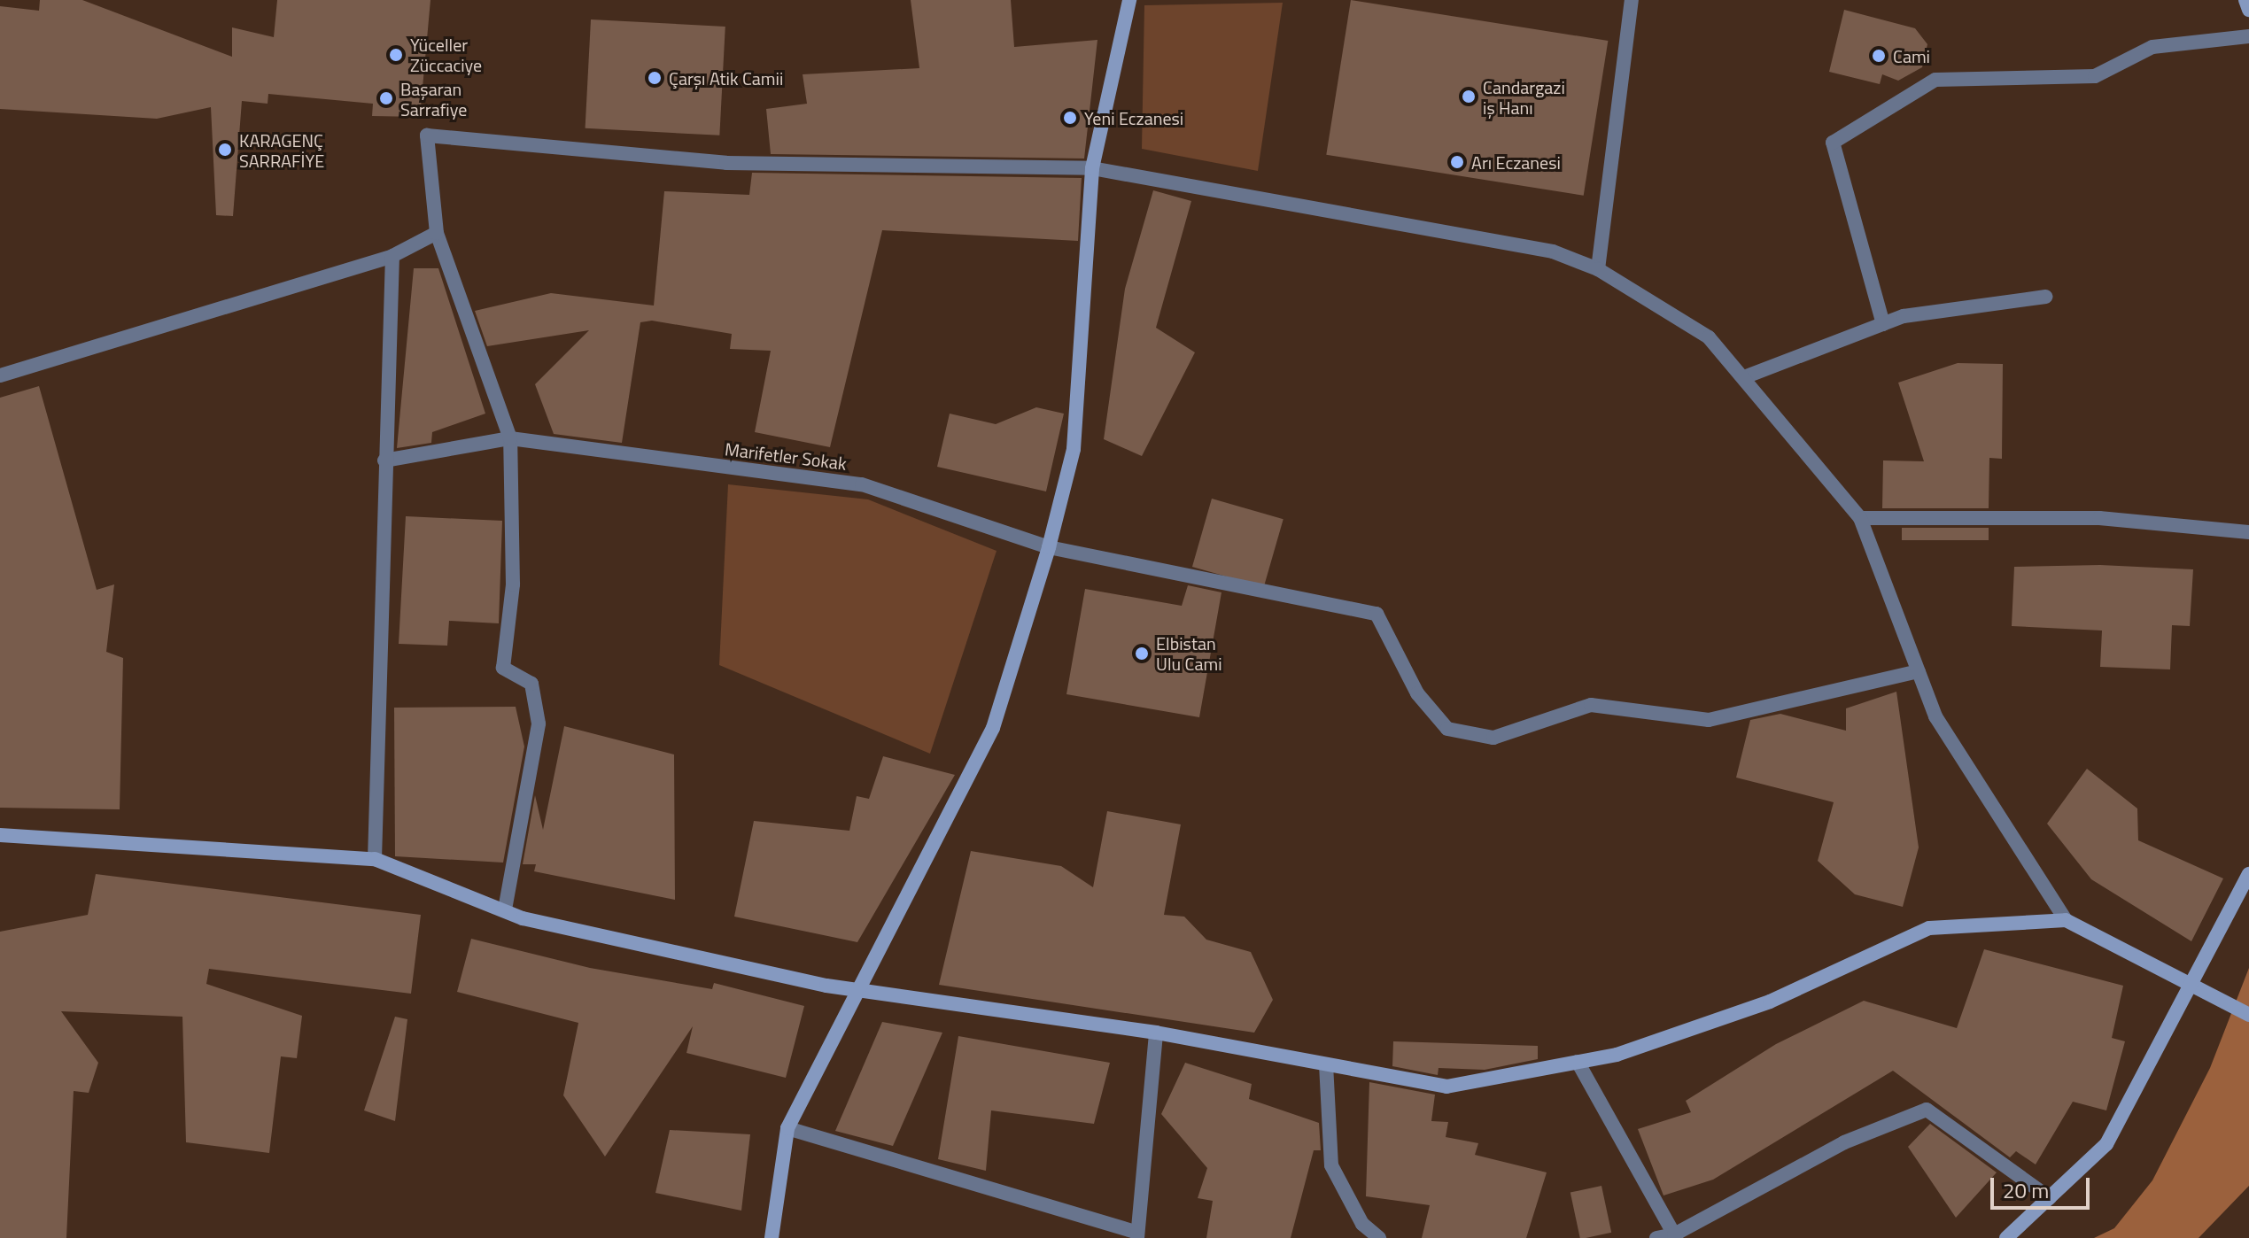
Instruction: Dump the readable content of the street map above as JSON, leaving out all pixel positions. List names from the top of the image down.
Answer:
{
  "streets": {
    "street": ["Marifetler Sokak"]
  },
  "places": [
    "Yüceller Züccaciye",
    "Cami",
    "Çarşı Atik Camii",
    "Candargazi iş Hanı",
    "Başaran Sarrafiye",
    "Yeni Eczanesi",
    "KARAGENÇ SARRAFİYE",
    "Arı Eczanesi",
    "Elbistan Ulu Cami"
  ],
  "scale_bar": "20 m"
}
